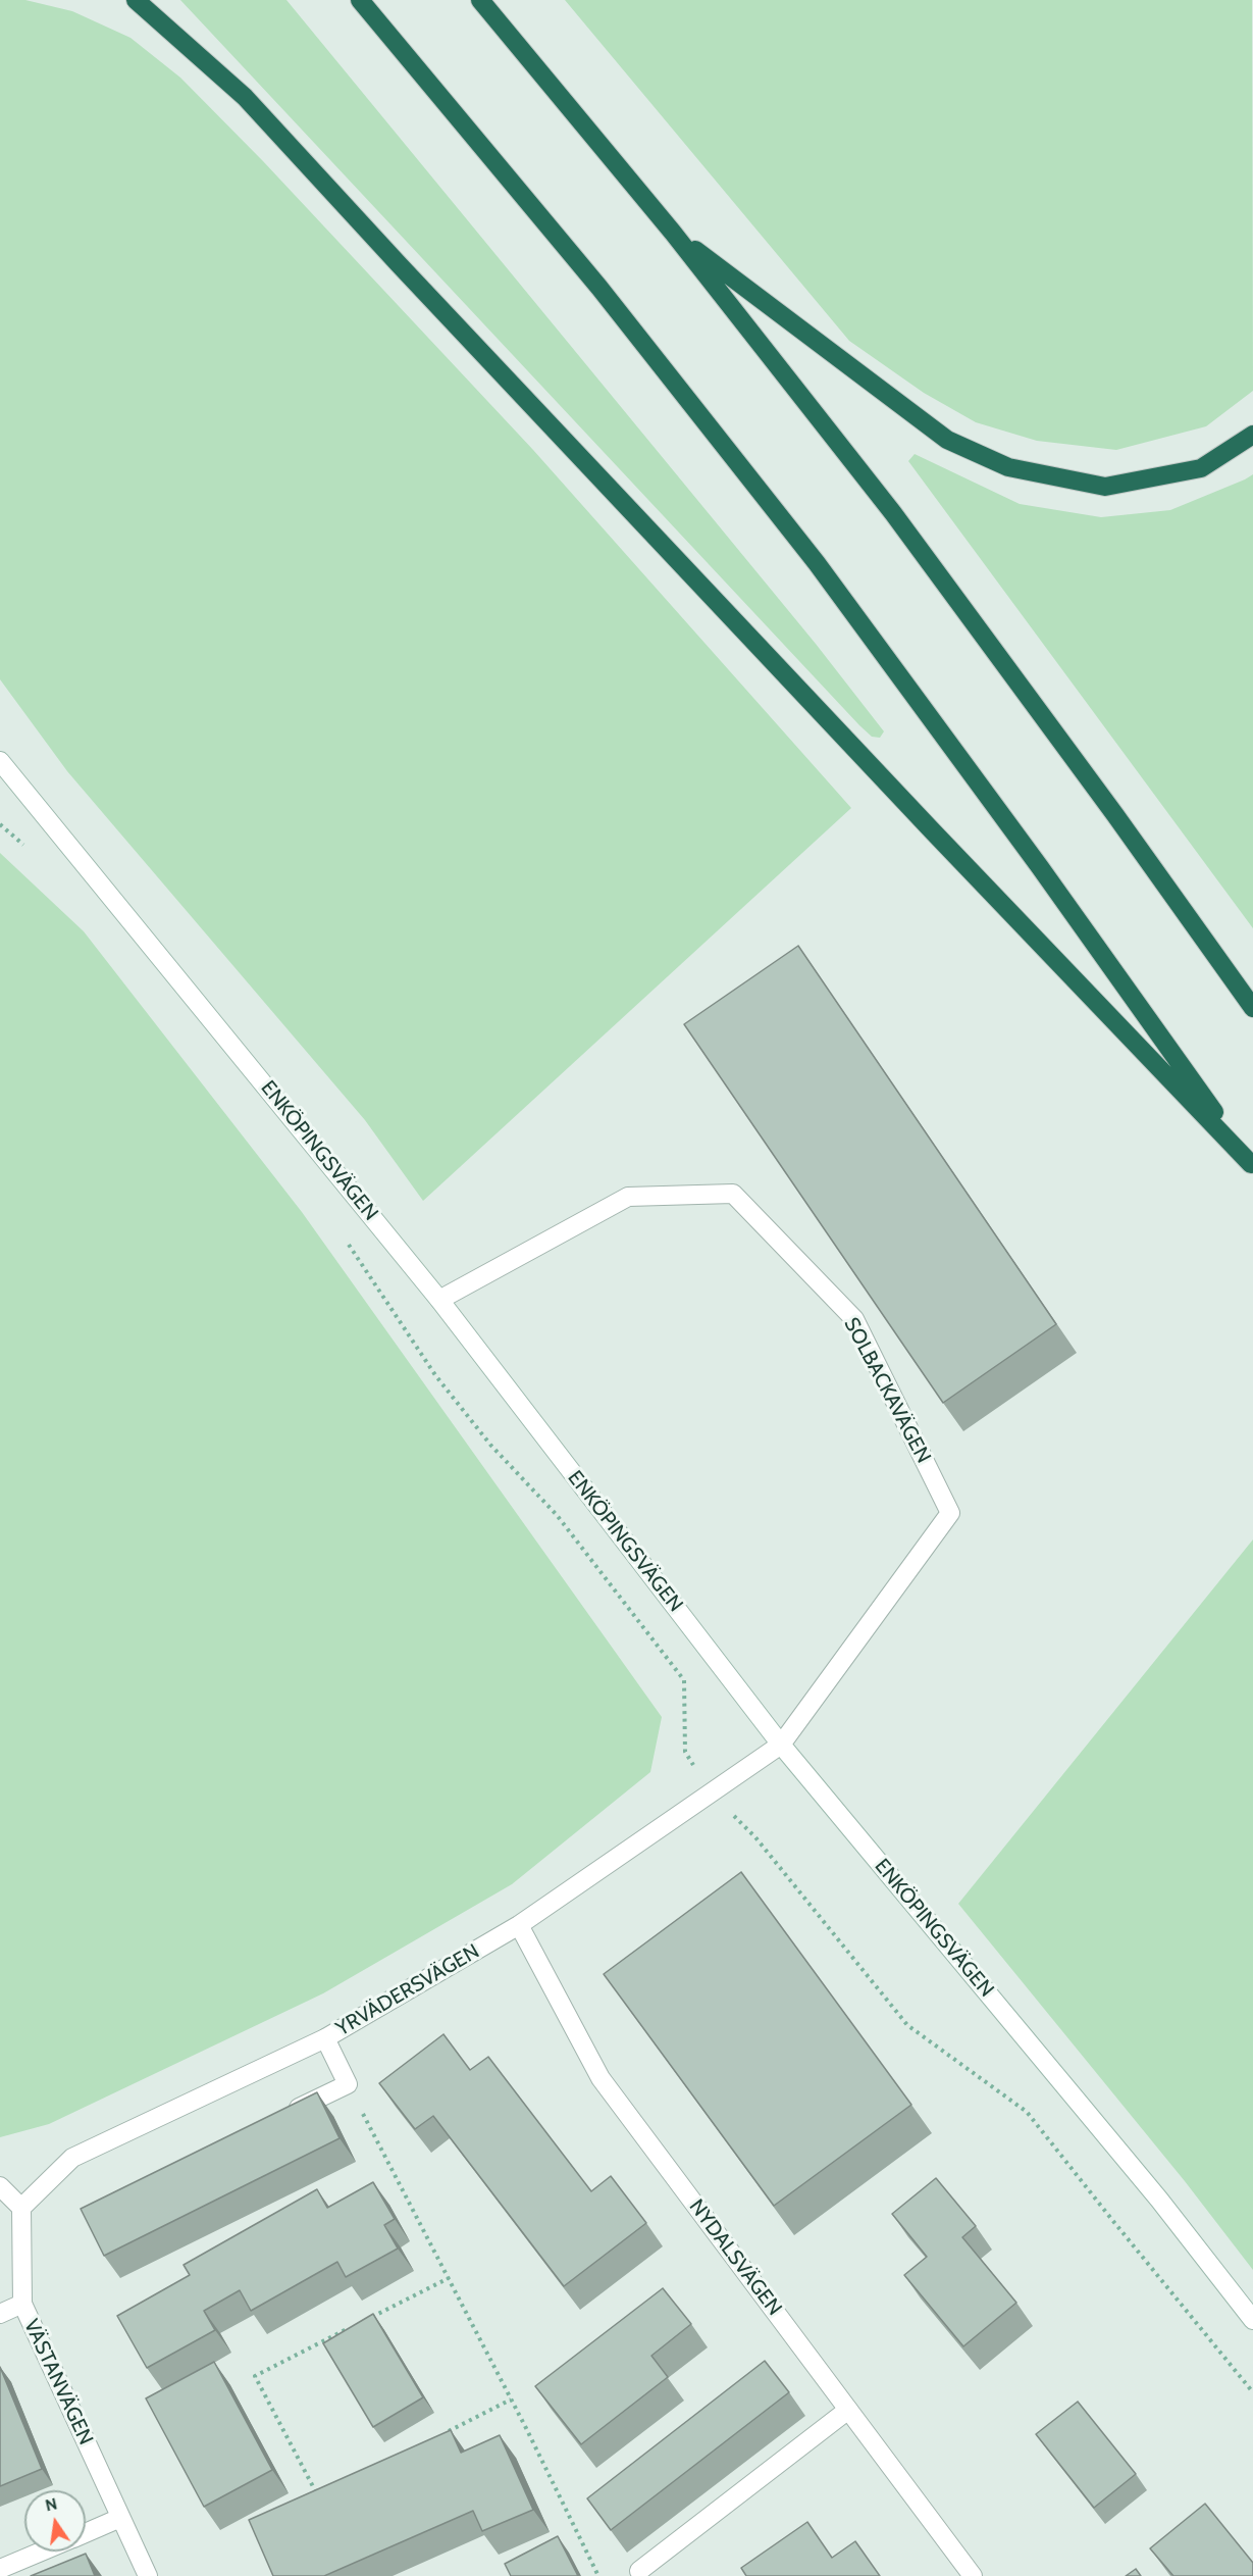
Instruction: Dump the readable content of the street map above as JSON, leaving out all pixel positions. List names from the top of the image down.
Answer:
{
  "streets": {
    "street": [
      "ENKÖPINGSVÄGEN",
      "SOLBACKAVÄGEN",
      "YRVÄDERSVÄGEN",
      "NYDALSVÄGEN",
      "VÄSTANVÄGEN"
    ]
  },
  "crossings": [
    ["ENKÖPINGSVÄGEN", "SOLBACKAVÄGEN"],
    ["ENKÖPINGSVÄGEN", "YRVÄDERSVÄGEN"],
    ["SOLBACKAVÄGEN", "YRVÄDERSVÄGEN"],
    ["YRVÄDERSVÄGEN", "NYDALSVÄGEN"],
    ["YRVÄDERSVÄGEN", "VÄSTANVÄGEN"]
  ],
  "north": "top"
}
